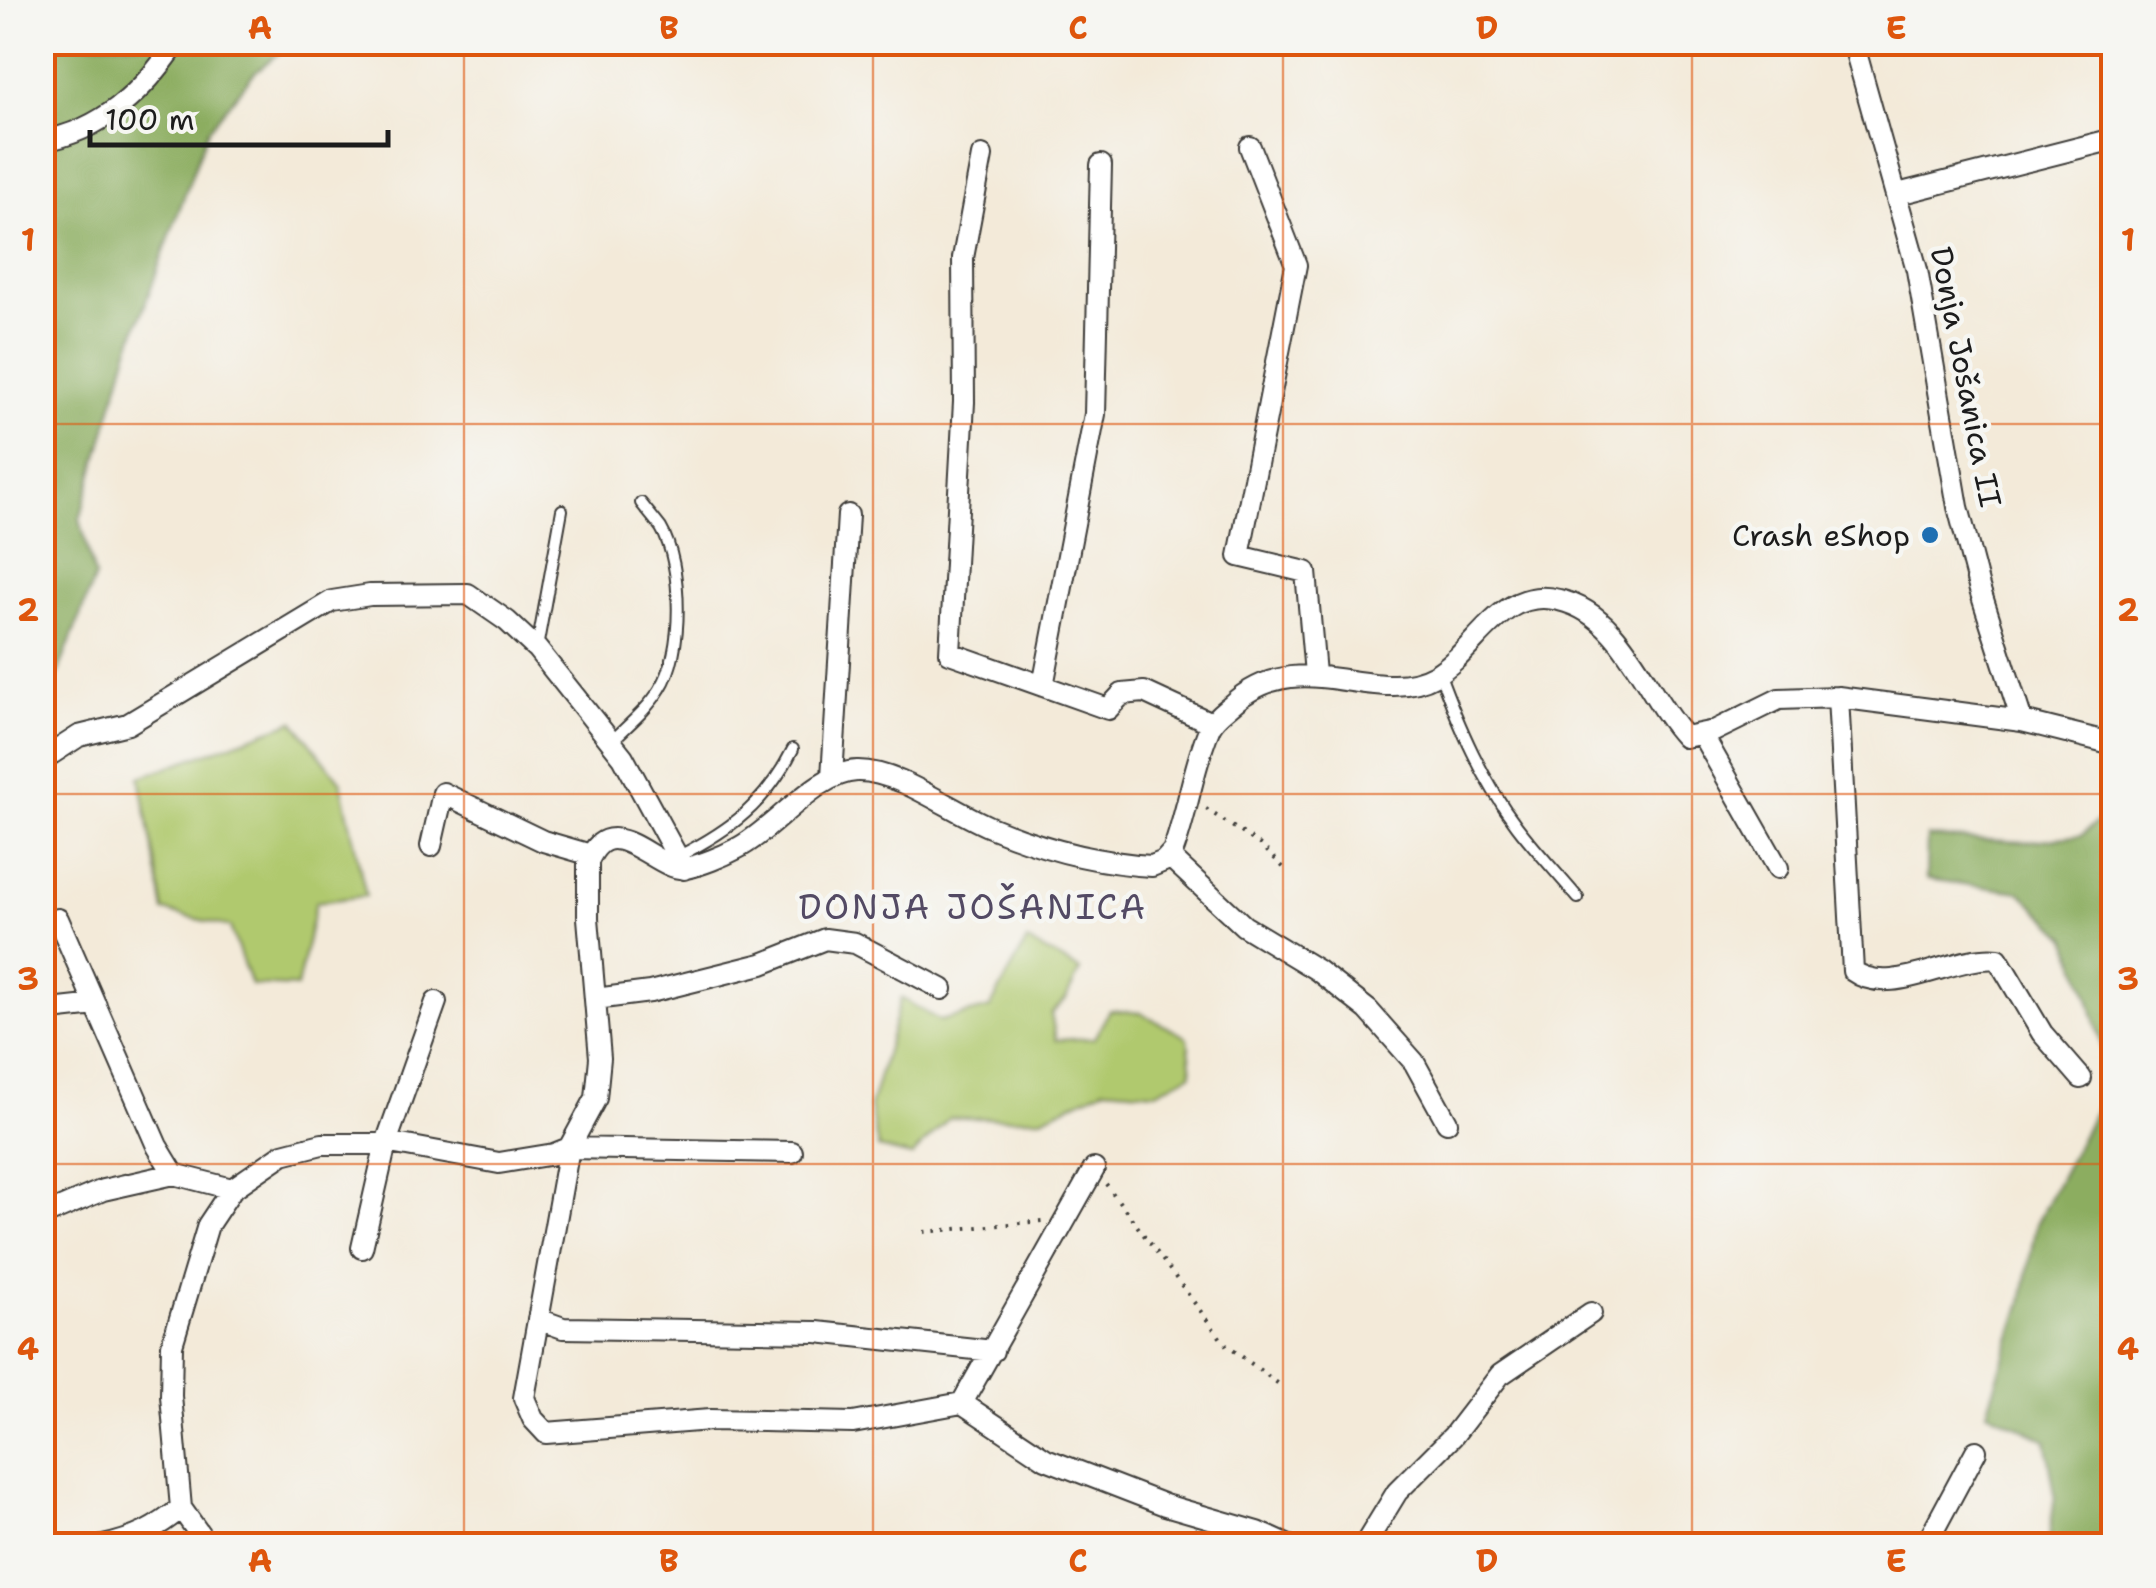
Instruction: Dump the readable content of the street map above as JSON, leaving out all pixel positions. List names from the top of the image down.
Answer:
{
  "streets": {
    "street": ["Donja Jošanica II"]
  },
  "districts": ["DONJA JOŠANICA"],
  "places": ["Crash eShop"],
  "scale_bar": "100 m",
  "grid": {
    "columns": [
      "A",
      "B",
      "C",
      "D",
      "E"
    ],
    "rows": [
      "1",
      "2",
      "3",
      "4"
    ]
  }
}
